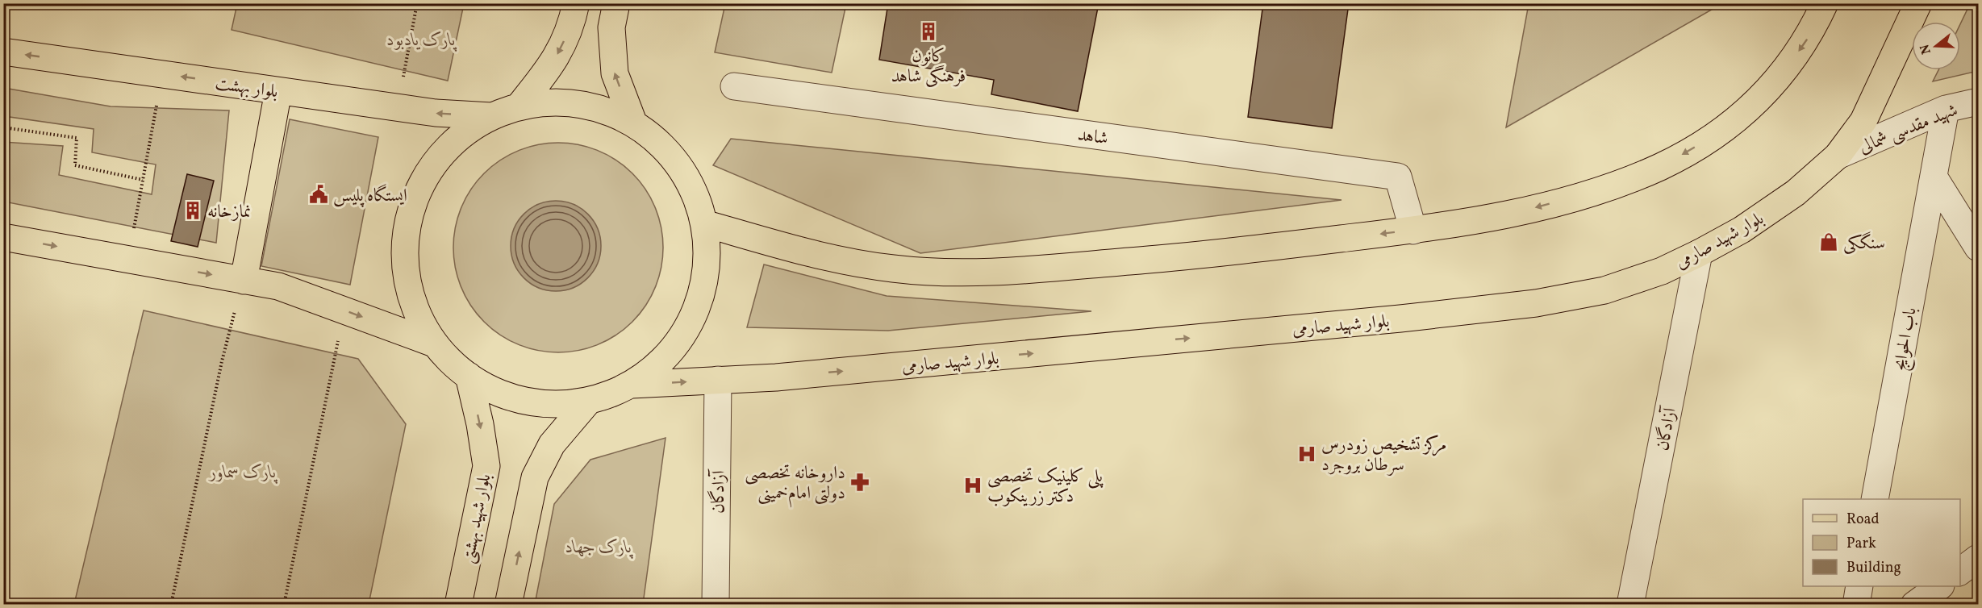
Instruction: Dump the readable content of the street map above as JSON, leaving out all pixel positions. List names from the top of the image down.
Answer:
{
  "streets": {
    "main road": ["بلوار بهشت", "بلوار شهید صارمی", "بلوار شهید بهشتی"],
    "street": [
      "شهید مقدسی شمالی",
      "شاهد",
      "باب الحوایج",
      "آزادگان"
    ]
  },
  "crossings": [
    ["شهید مقدسی شمالی", "بلوار شهید صارمی"],
    ["شهید مقدسی شمالی", "باب الحوایج"],
    ["بلوار شهید صارمی", "آزادگان"]
  ],
  "parks": ["پارک یادبود", "پارک سماور", "پارک جهاد"],
  "places": {
    "building": ["کانون فرهنگی شاهد", "نمازخانه"],
    "public building": ["ایستگاه پلیس"],
    "shop": ["سنگکی"],
    "hospital": ["مرکز تشخیص زودرس سرطان بروجرد", "پلی کلینیک تخصصی دکتر زرینکوب"],
    "pharmacy": ["داروخانه تخصصی دولتی امام‌خمینی"]
  },
  "legend": ["Road", "Park", "Building"],
  "north": "left"
}
